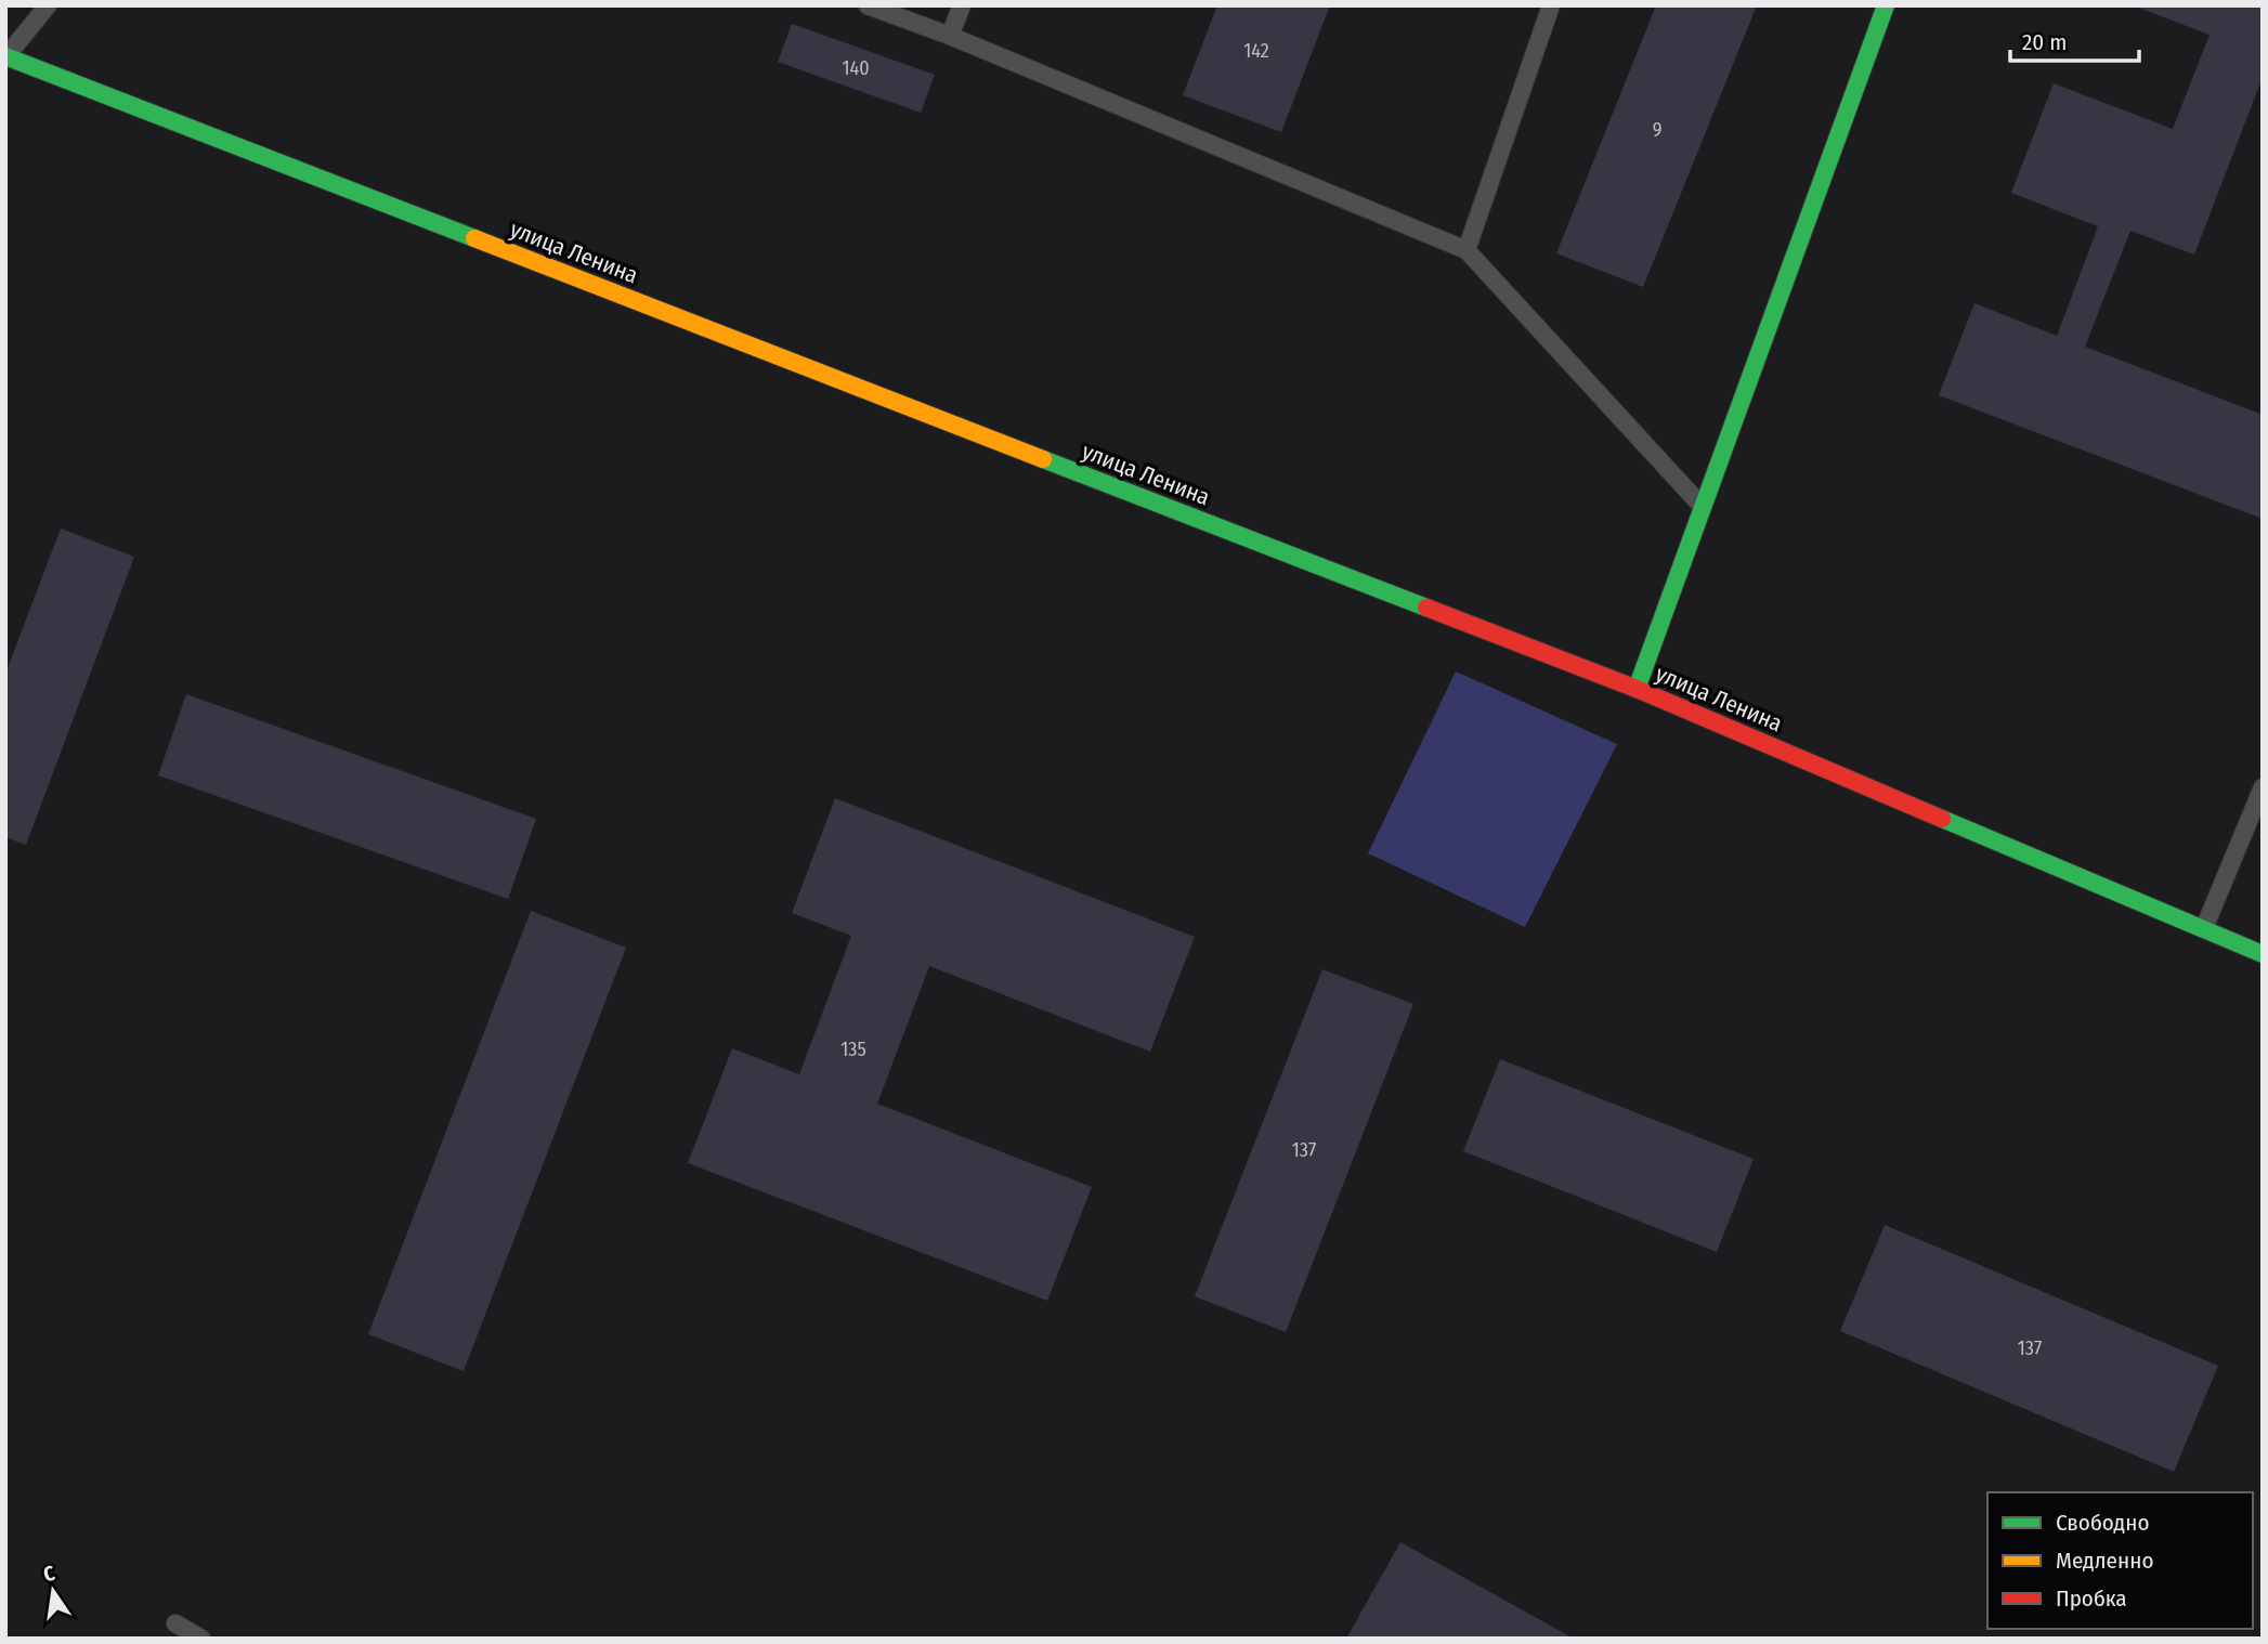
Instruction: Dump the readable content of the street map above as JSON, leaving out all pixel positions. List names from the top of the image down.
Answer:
{
  "streets": {
    "main road": ["улица Ленина"]
  },
  "house_numbers": [
    "142",
    "140",
    "9",
    "135",
    "137",
    "137"
  ],
  "legend": ["Свободно", "Медленно", "Пробка"],
  "scale_bar": "20 m",
  "north": "top"
}
